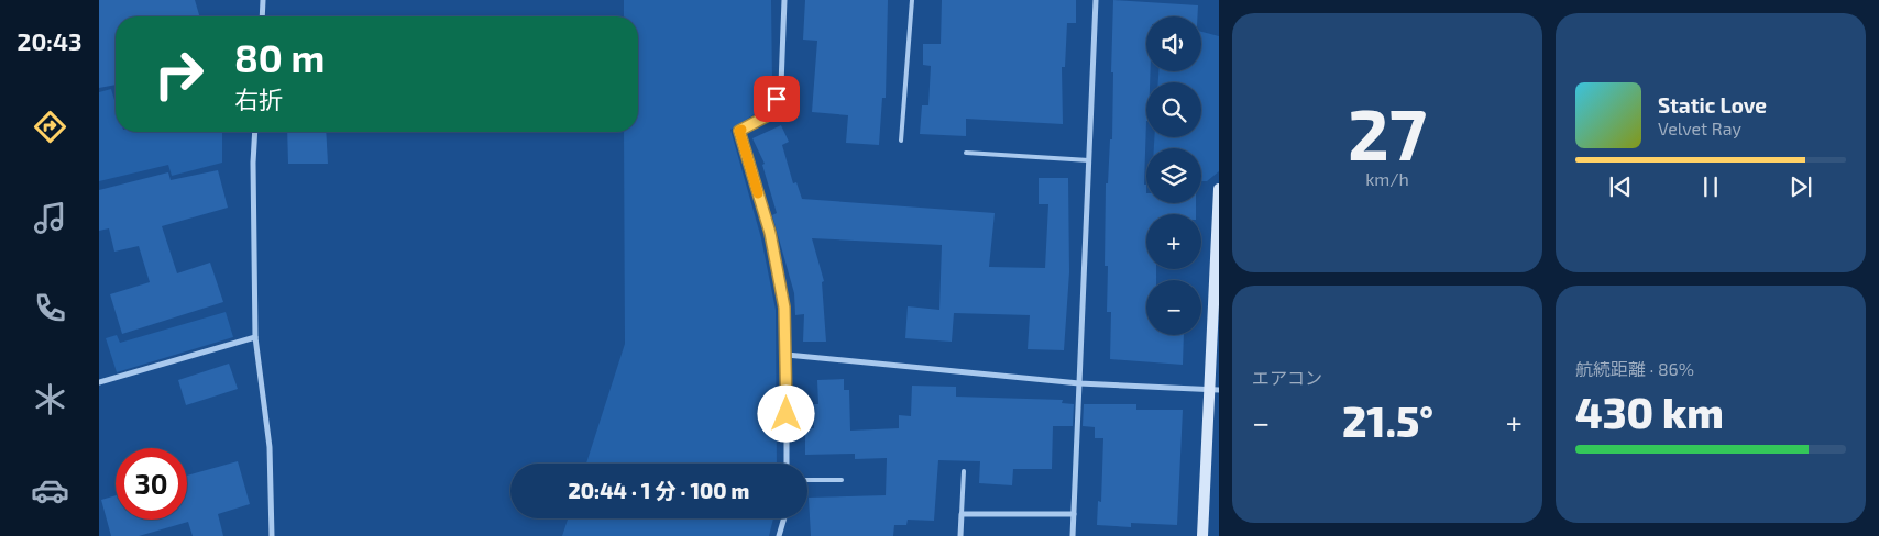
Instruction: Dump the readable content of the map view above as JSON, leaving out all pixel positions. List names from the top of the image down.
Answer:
{
  "page": {
    "tabs": "20:43",
    "tile": [
      ["27", "km/h"],
      "エアコン",
      ["航続距離 · 86%", "430 km"]
    ],
    "map_buttons": ["+", "−"],
    "turn": ["80 m", "右折"],
    "song": ["Static Love", "Velvet Ray"],
    "heat": ["−", "21.5°", "+"],
    "limit": "30",
    "trip": "20:44 · 1 分 · 100 m"
  }
}
